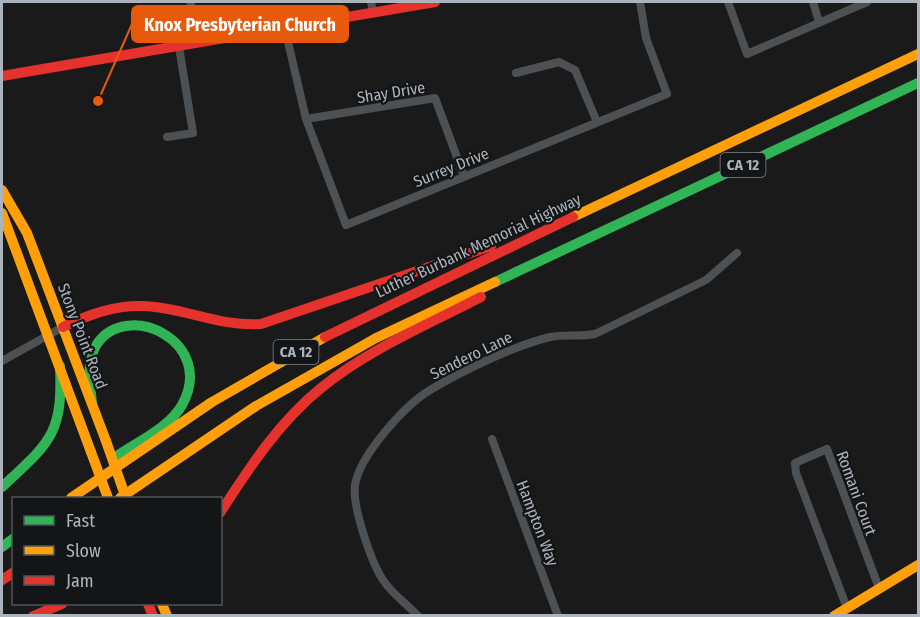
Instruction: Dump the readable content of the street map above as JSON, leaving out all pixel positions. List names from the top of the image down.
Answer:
{
  "streets": {
    "main road": ["CA 12", "Luther Burbank Memorial Highway", "Stony Point Road"],
    "street": [
      "Shay Drive",
      "Surrey Drive",
      "Sendero Lane",
      "Romani Court",
      "Hampton Way"
    ]
  },
  "crossings": [
    ["Shay Drive", "Surrey Drive"]
  ],
  "places": ["Knox Presbyterian Church"],
  "legend": ["Fast", "Slow", "Jam"]
}
